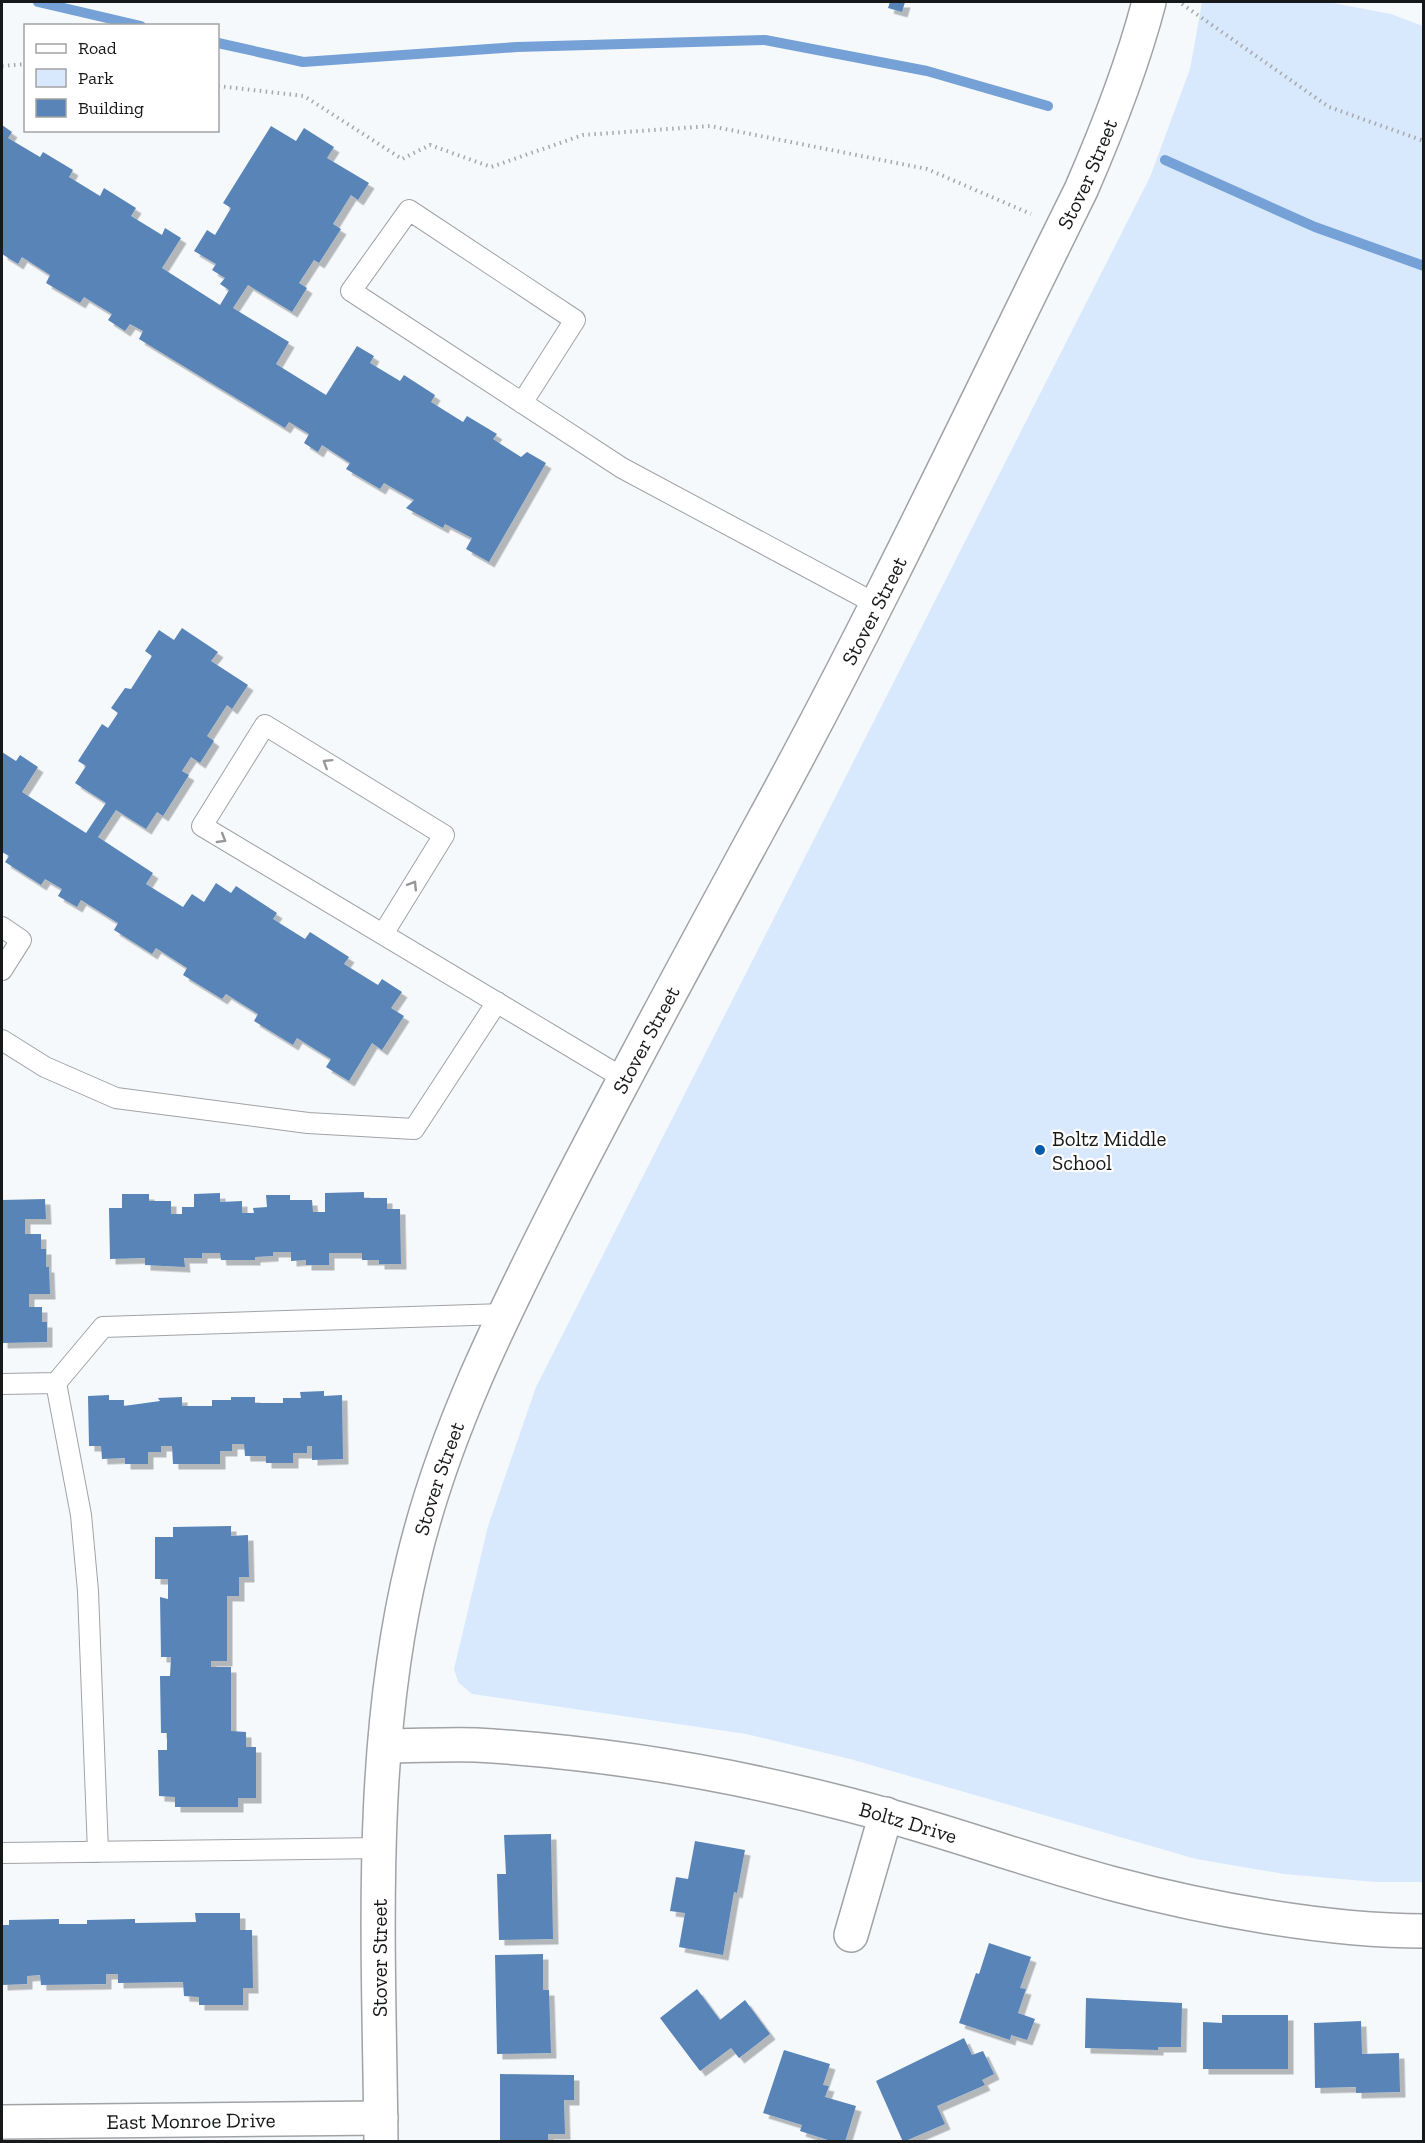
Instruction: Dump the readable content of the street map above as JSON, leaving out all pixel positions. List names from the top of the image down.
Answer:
{
  "streets": {
    "street": ["Stover Street", "Boltz Drive", "East Monroe Drive"]
  },
  "crossings": [
    ["Stover Street", "Boltz Drive"],
    ["Stover Street", "East Monroe Drive"]
  ],
  "places": ["Boltz Middle School"],
  "legend": ["Road", "Park", "Building"]
}
